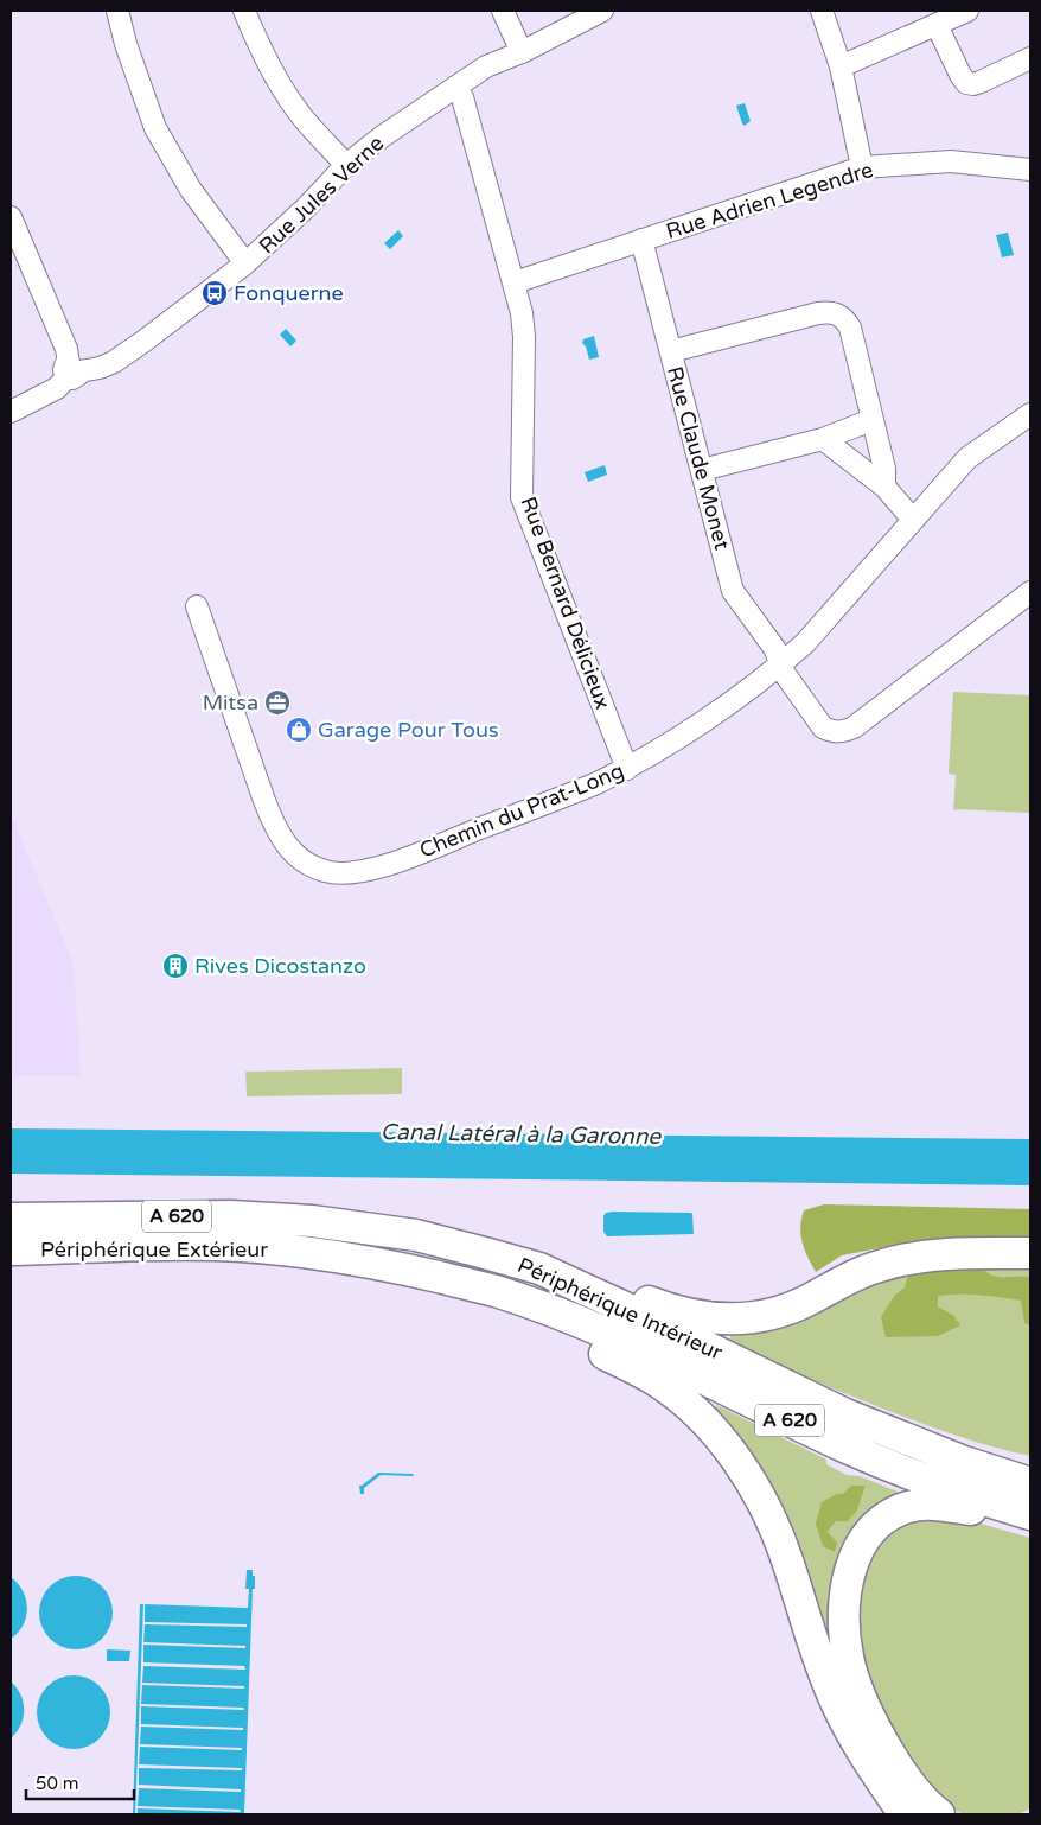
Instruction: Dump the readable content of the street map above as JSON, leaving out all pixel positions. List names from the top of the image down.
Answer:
{
  "streets": {
    "highway": ["A 620", "Périphérique Extérieur", "Périphérique Intérieur"],
    "street": [
      "Rue Jules Verne",
      "Rue Adrien Legendre",
      "Rue Claude Monet",
      "Rue Bernard Délicieux",
      "Chemin du Prat-Long"
    ]
  },
  "crossings": [
    ["Rue Jules Verne", "Rue Bernard Délicieux"],
    ["Rue Adrien Legendre", "Rue Claude Monet"],
    ["Rue Adrien Legendre", "Rue Bernard Délicieux"],
    ["Rue Claude Monet", "Chemin du Prat-Long"],
    ["Rue Bernard Délicieux", "Chemin du Prat-Long"]
  ],
  "water": ["Canal Latéral à la Garonne"],
  "places": {
    "bus stop": ["Fonquerne"],
    "office": ["Mitsa"],
    "shop": ["Garage Pour Tous"],
    "building": ["Rives Dicostanzo"]
  },
  "scale_bar": "50 m"
}
